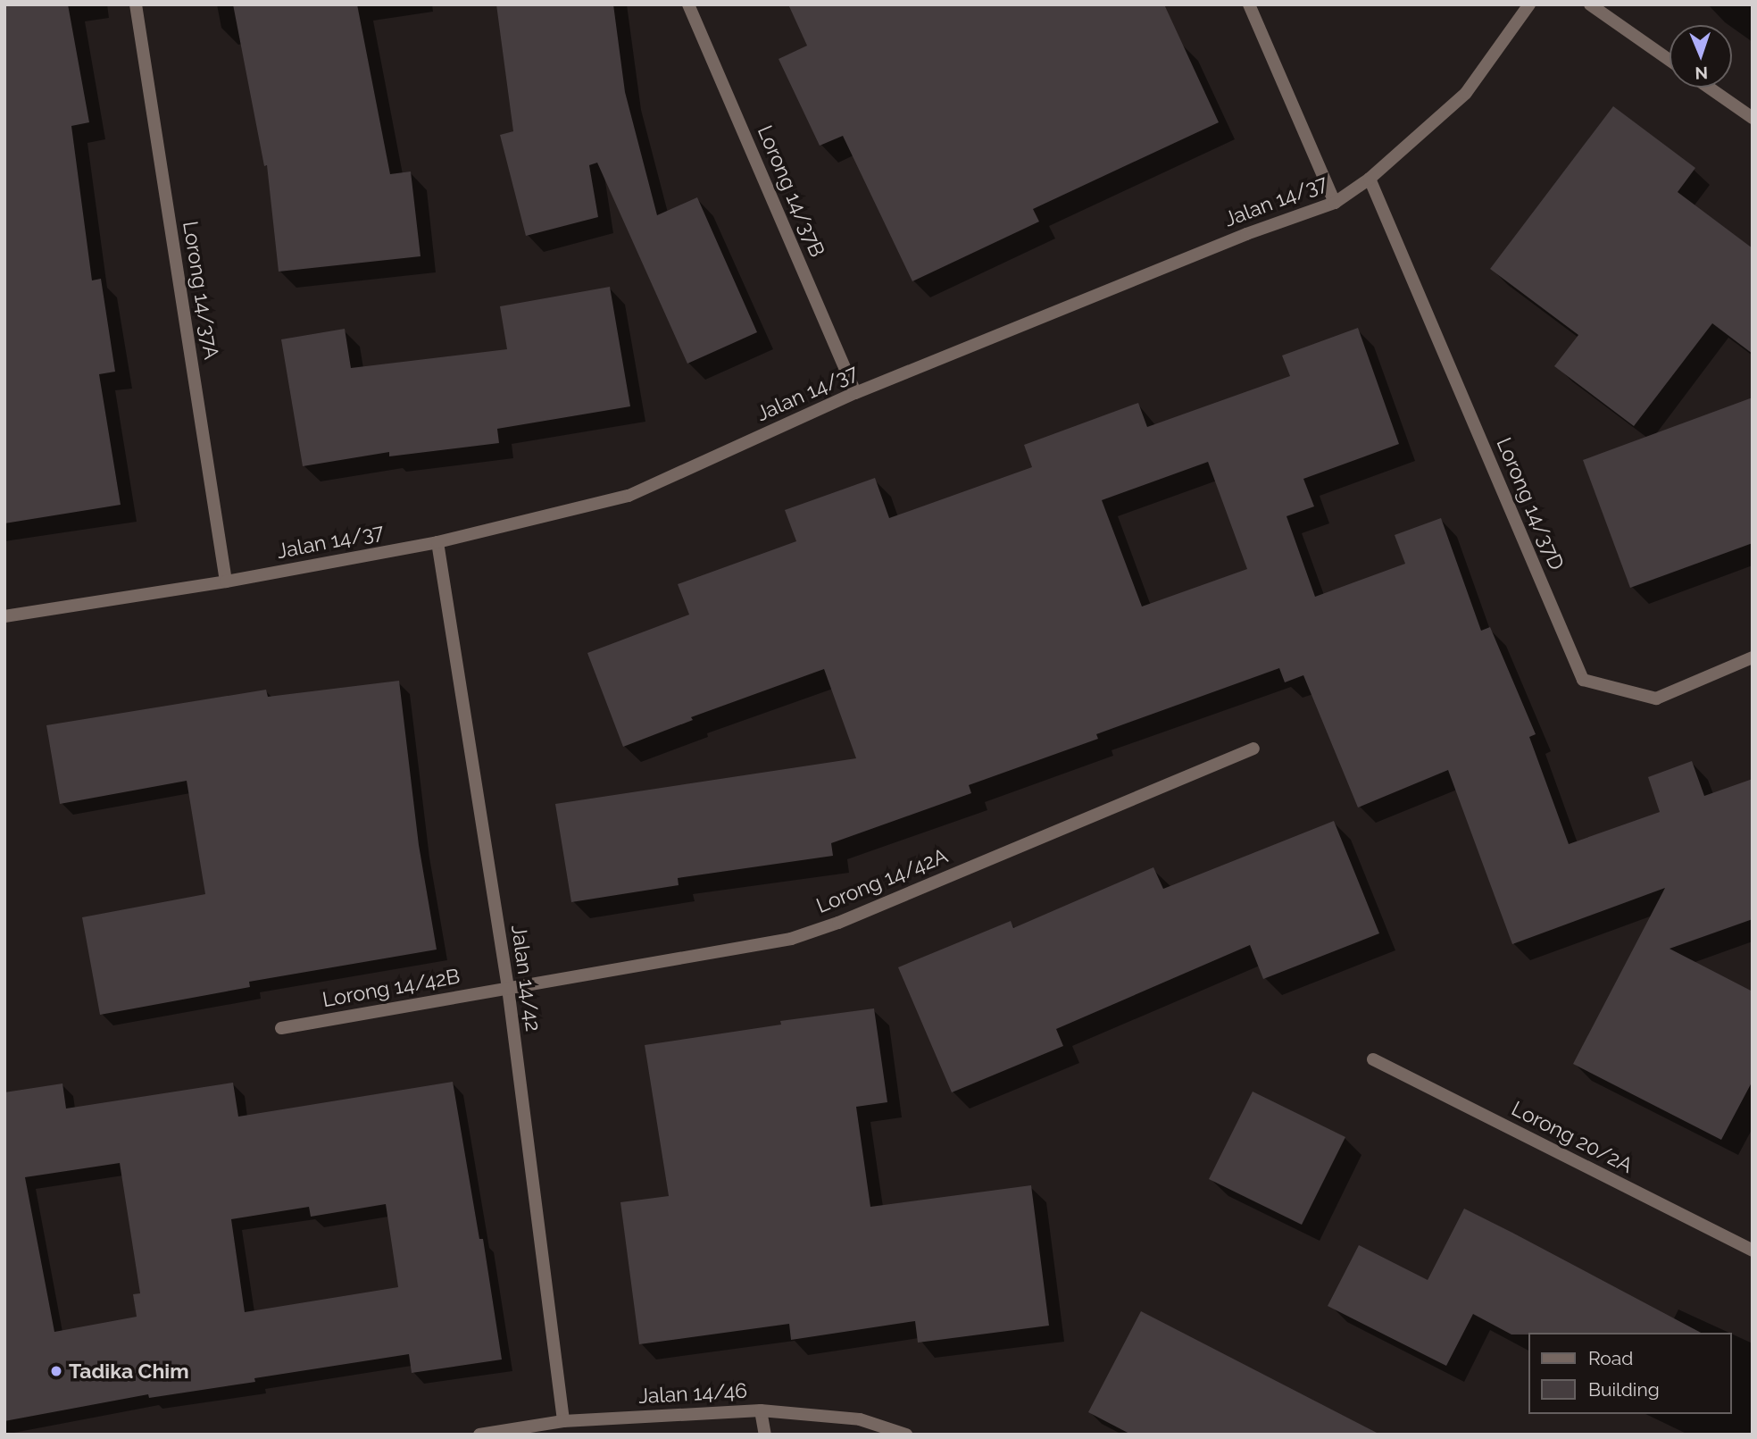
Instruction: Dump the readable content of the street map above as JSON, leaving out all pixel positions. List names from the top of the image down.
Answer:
{
  "streets": {
    "street": [
      "Lorong 14/37B",
      "Jalan 14/37",
      "Lorong 14/37A",
      "Lorong 14/37D",
      "Lorong 14/42A",
      "Jalan 14/42",
      "Lorong 14/42B",
      "Lorong 20/2A",
      "Jalan 14/46"
    ]
  },
  "crossings": [
    ["Lorong 14/37B", "Jalan 14/37"],
    ["Jalan 14/37", "Lorong 14/37A"],
    ["Jalan 14/37", "Lorong 14/37D"],
    ["Jalan 14/37", "Jalan 14/42"],
    ["Lorong 14/42A", "Jalan 14/42"],
    ["Lorong 14/42A", "Lorong 14/42B"],
    ["Jalan 14/42", "Lorong 14/42B"],
    ["Jalan 14/42", "Jalan 14/46"]
  ],
  "places": ["Tadika Chim"],
  "legend": ["Road", "Building"],
  "north": "bottom"
}
